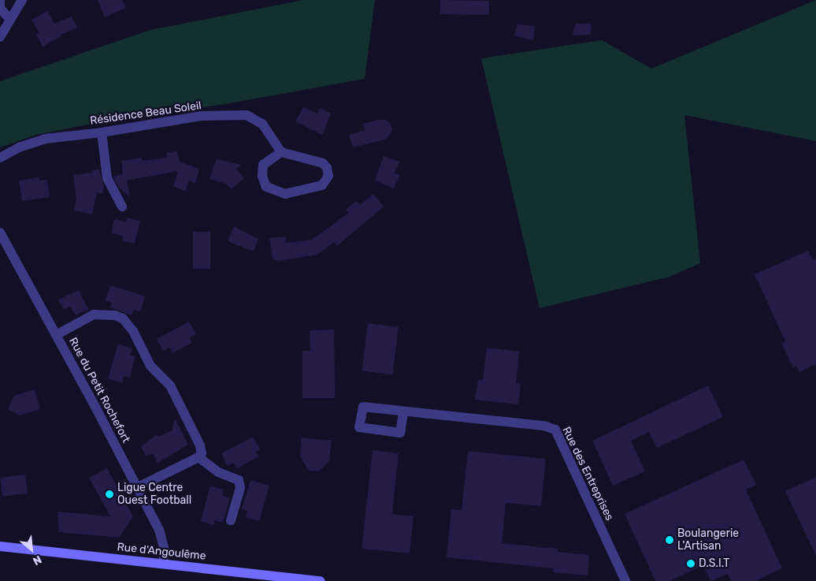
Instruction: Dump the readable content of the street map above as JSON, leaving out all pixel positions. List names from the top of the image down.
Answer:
{
  "streets": {
    "street": [
      "Résidence Beau Soleil",
      "Rue du Petit Rochefort",
      "Rue des Entreprises",
      "Rue d'Angoulême"
    ]
  },
  "crossings": [
    ["Rue du Petit Rochefort", "Rue d'Angoulême"]
  ],
  "places": ["Ligue Centre Ouest Football", "Boulangerie L'Artisan", "D.S.I.T"],
  "north": "bottom right"
}
